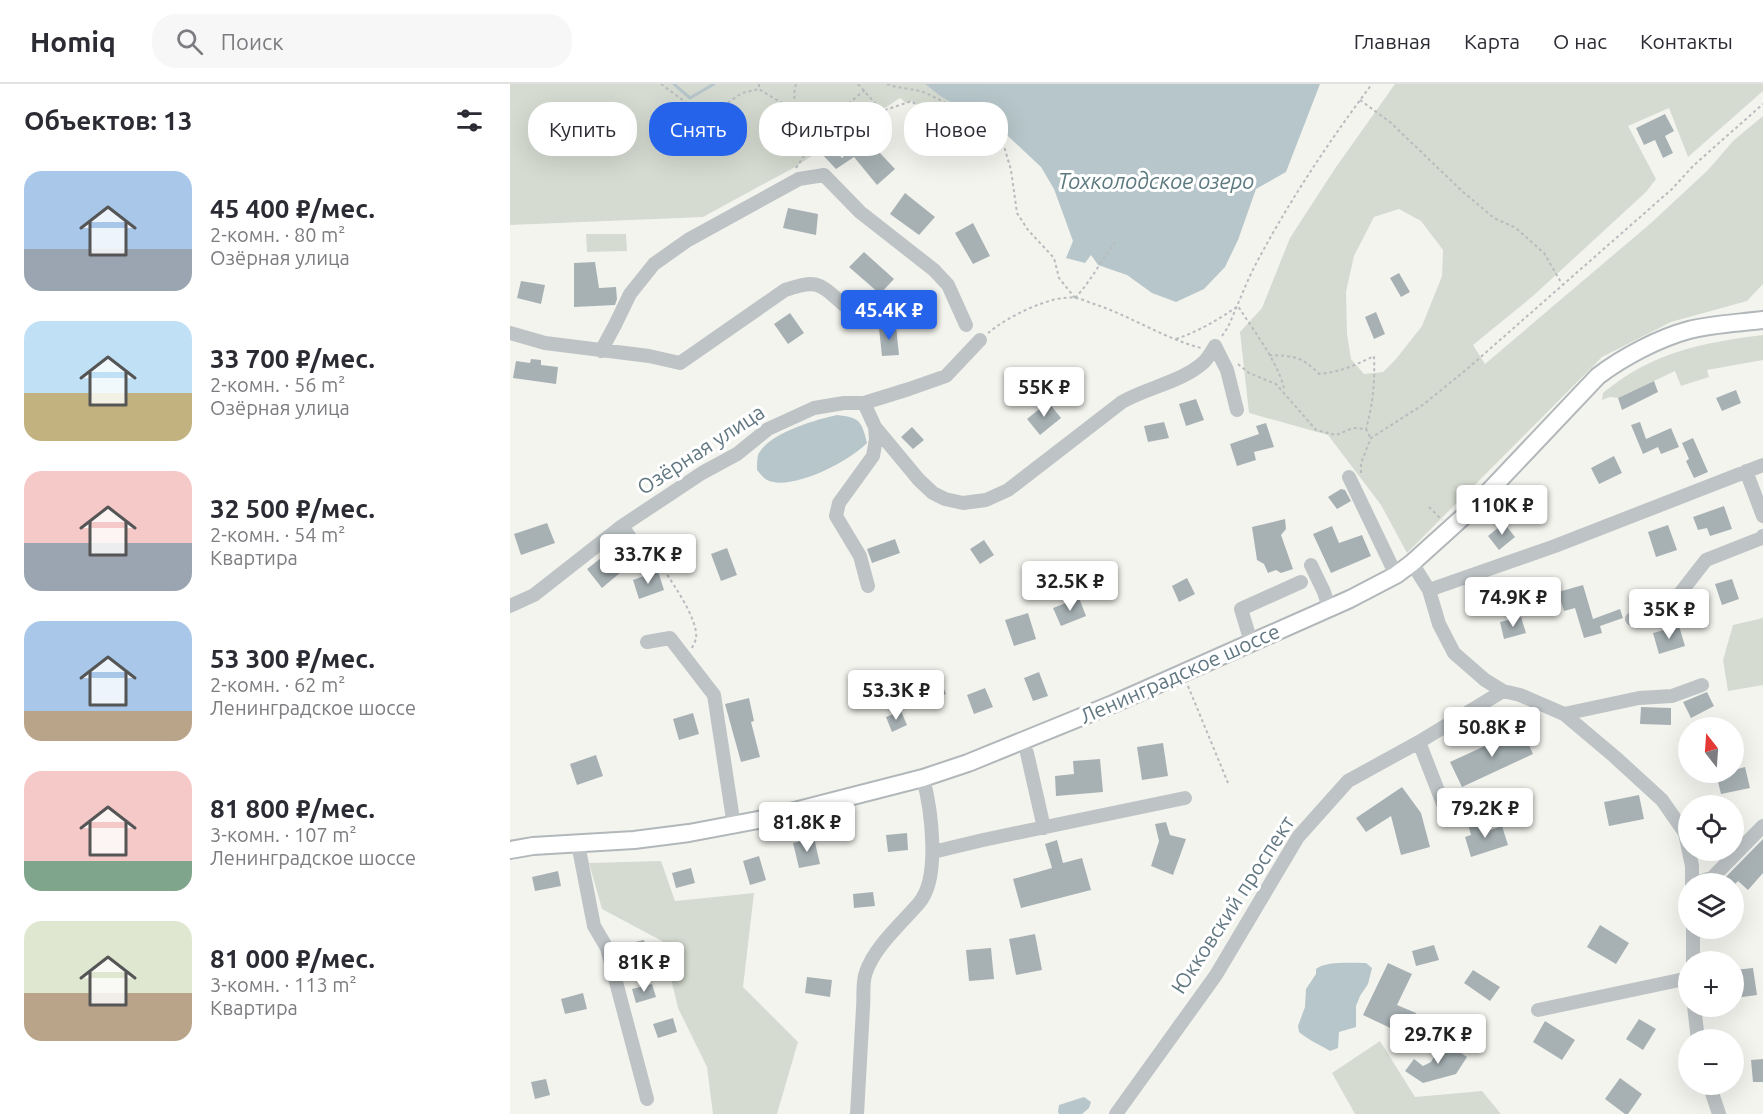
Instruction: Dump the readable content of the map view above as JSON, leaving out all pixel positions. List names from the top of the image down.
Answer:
{
  "streets": {
    "main road": ["Ленинградское шоссе"],
    "street": ["Озёрная улица", "Юкковский проспект"]
  },
  "water": ["Тохколодское озеро"],
  "north": "top",
  "page": {
    "header": "Homiq",
    "search": "Поиск",
    "nav": [
      "Главная",
      "Карта",
      "О нас",
      "Контакты"
    ],
    "heading": "Объектов: 13",
    "chip": [
      "Купить",
      "Снять",
      "Фильтры",
      "Новое"
    ],
    "list": [
      {
        "name": "45 400 ₽/мес.",
        "note": "2-комн. · 80 m² · Озёрная улица"
      },
      {
        "name": "33 700 ₽/мес.",
        "note": "2-комн. · 56 m² · Озёрная улица"
      },
      {
        "name": "32 500 ₽/мес.",
        "note": "2-комн. · 54 m² · Квартира"
      },
      {
        "name": "53 300 ₽/мес.",
        "note": "2-комн. · 62 m² · Ленинградское шоссе"
      },
      {
        "name": "81 800 ₽/мес.",
        "note": "3-комн. · 107 m² · Ленинградское шоссе"
      },
      {
        "name": "81 000 ₽/мес.",
        "note": "3-комн. · 113 m² · Квартира"
      }
    ],
    "price": [
      "45.4K ₽",
      "55K ₽",
      "110K ₽",
      "33.7K ₽",
      "32.5K ₽",
      "74.9K ₽",
      "35K ₽",
      "53.3K ₽",
      "50.8K ₽",
      "79.2K ₽",
      "81.8K ₽",
      "81K ₽",
      "29.7K ₽"
    ],
    "map_buttons": ["+", "−"]
  }
}
